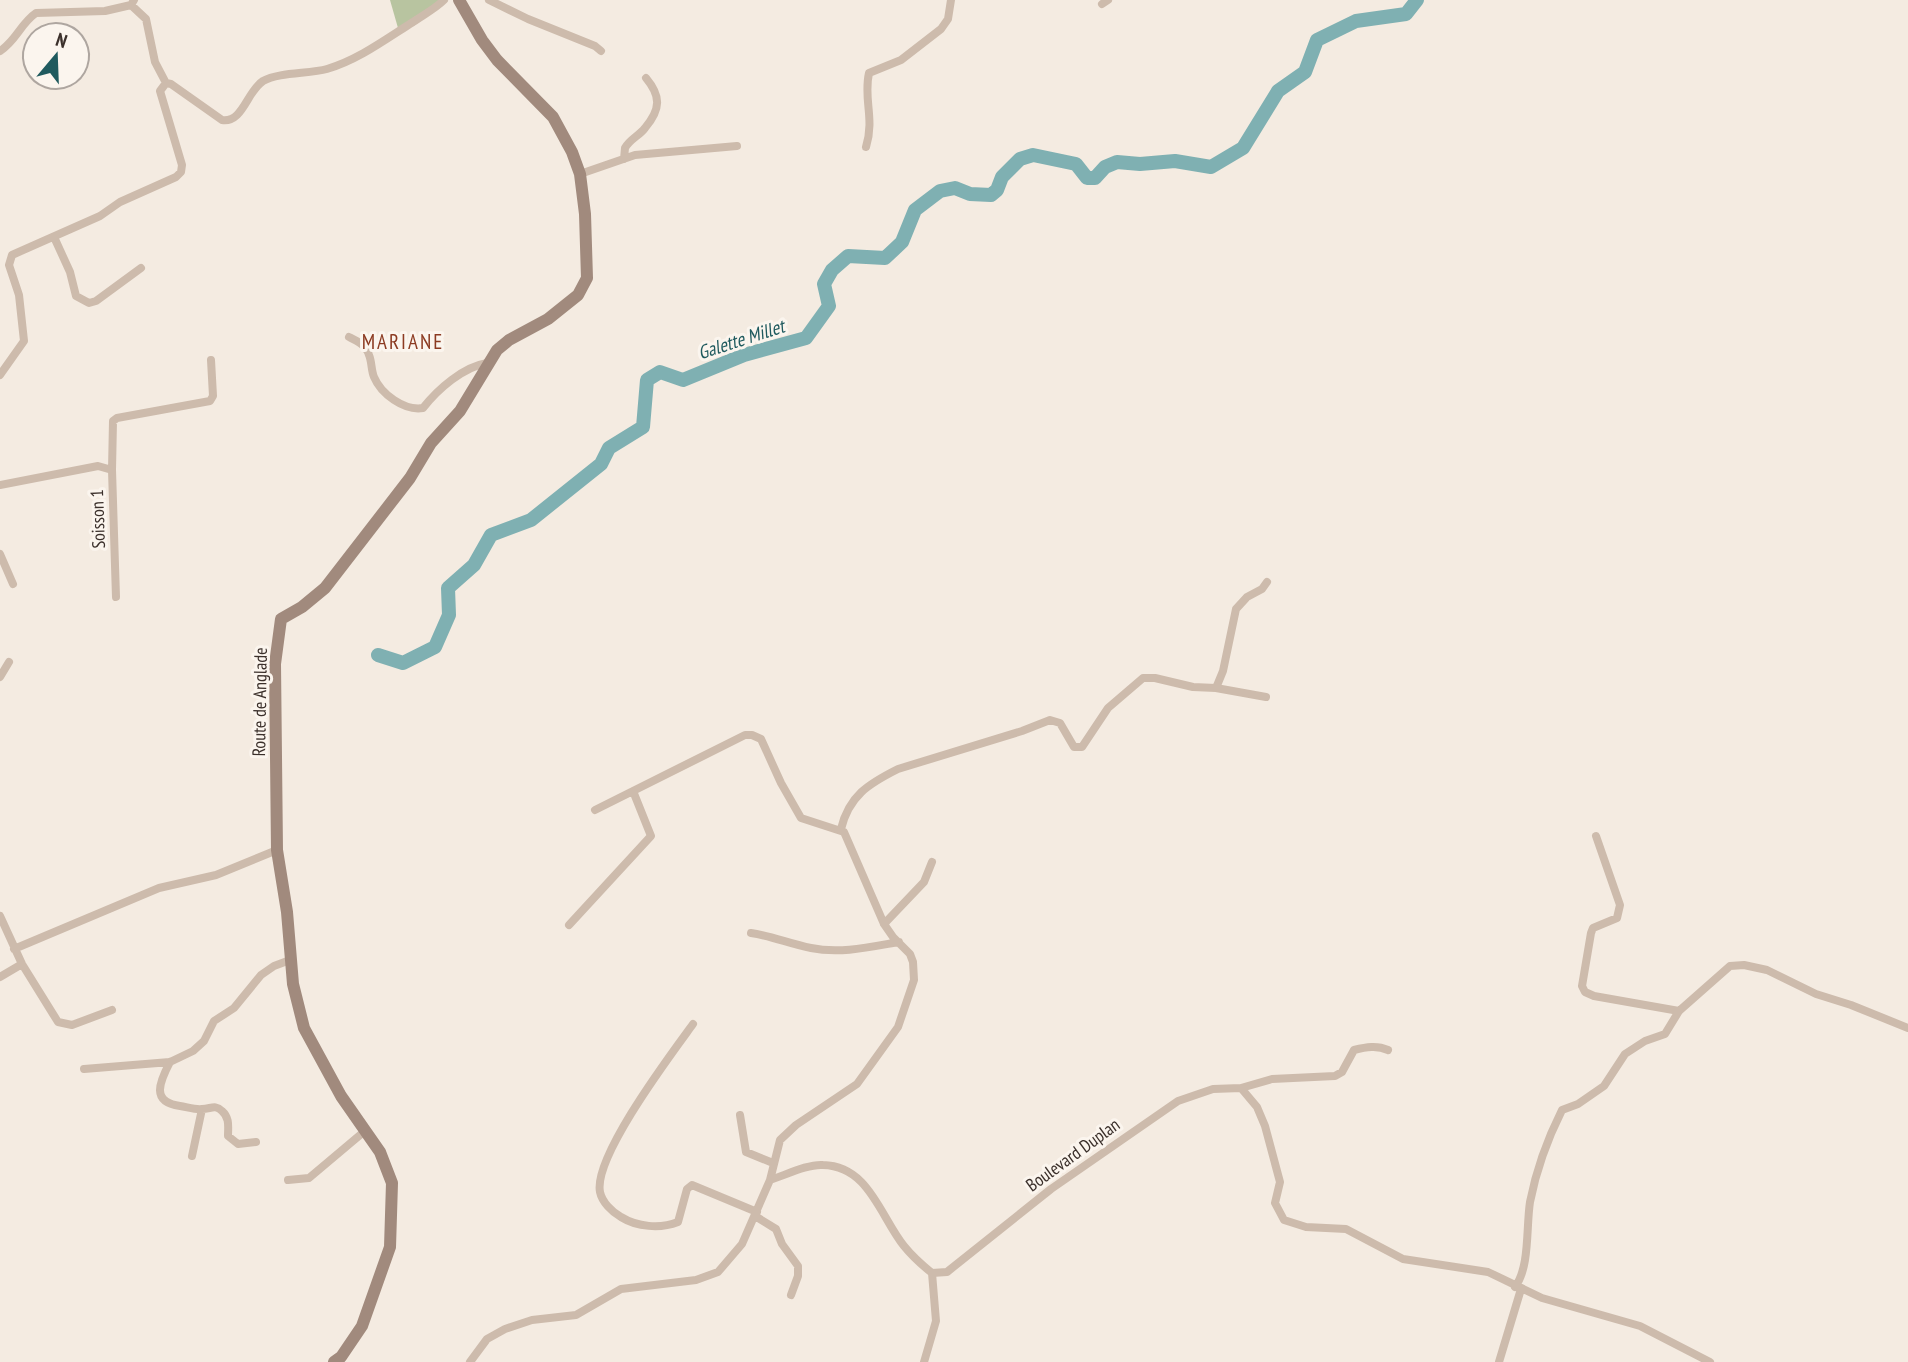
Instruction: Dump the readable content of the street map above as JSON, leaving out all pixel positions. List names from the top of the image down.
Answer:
{
  "streets": {
    "street": ["Soisson 1", "Route de Anglade", "Boulevard Duplan"]
  },
  "districts": ["MARIANE"],
  "water": ["Galette Millet"],
  "north": "top"
}
